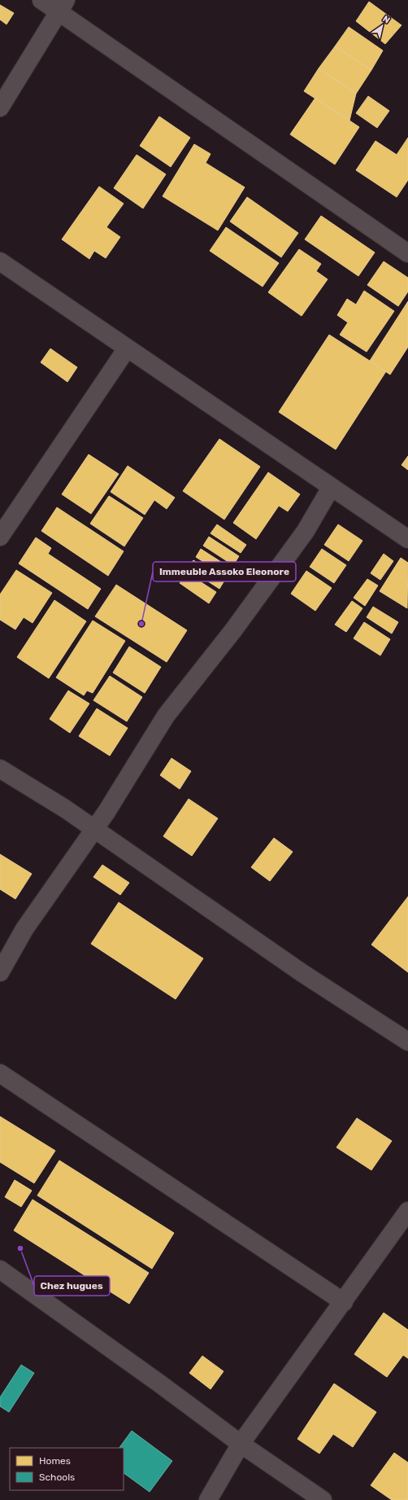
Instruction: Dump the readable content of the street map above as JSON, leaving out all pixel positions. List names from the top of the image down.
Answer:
{
  "places": ["Immeuble Assoko Eleonore", "Chez hugues"],
  "legend": ["Homes", "Schools"],
  "north": "top right"
}
